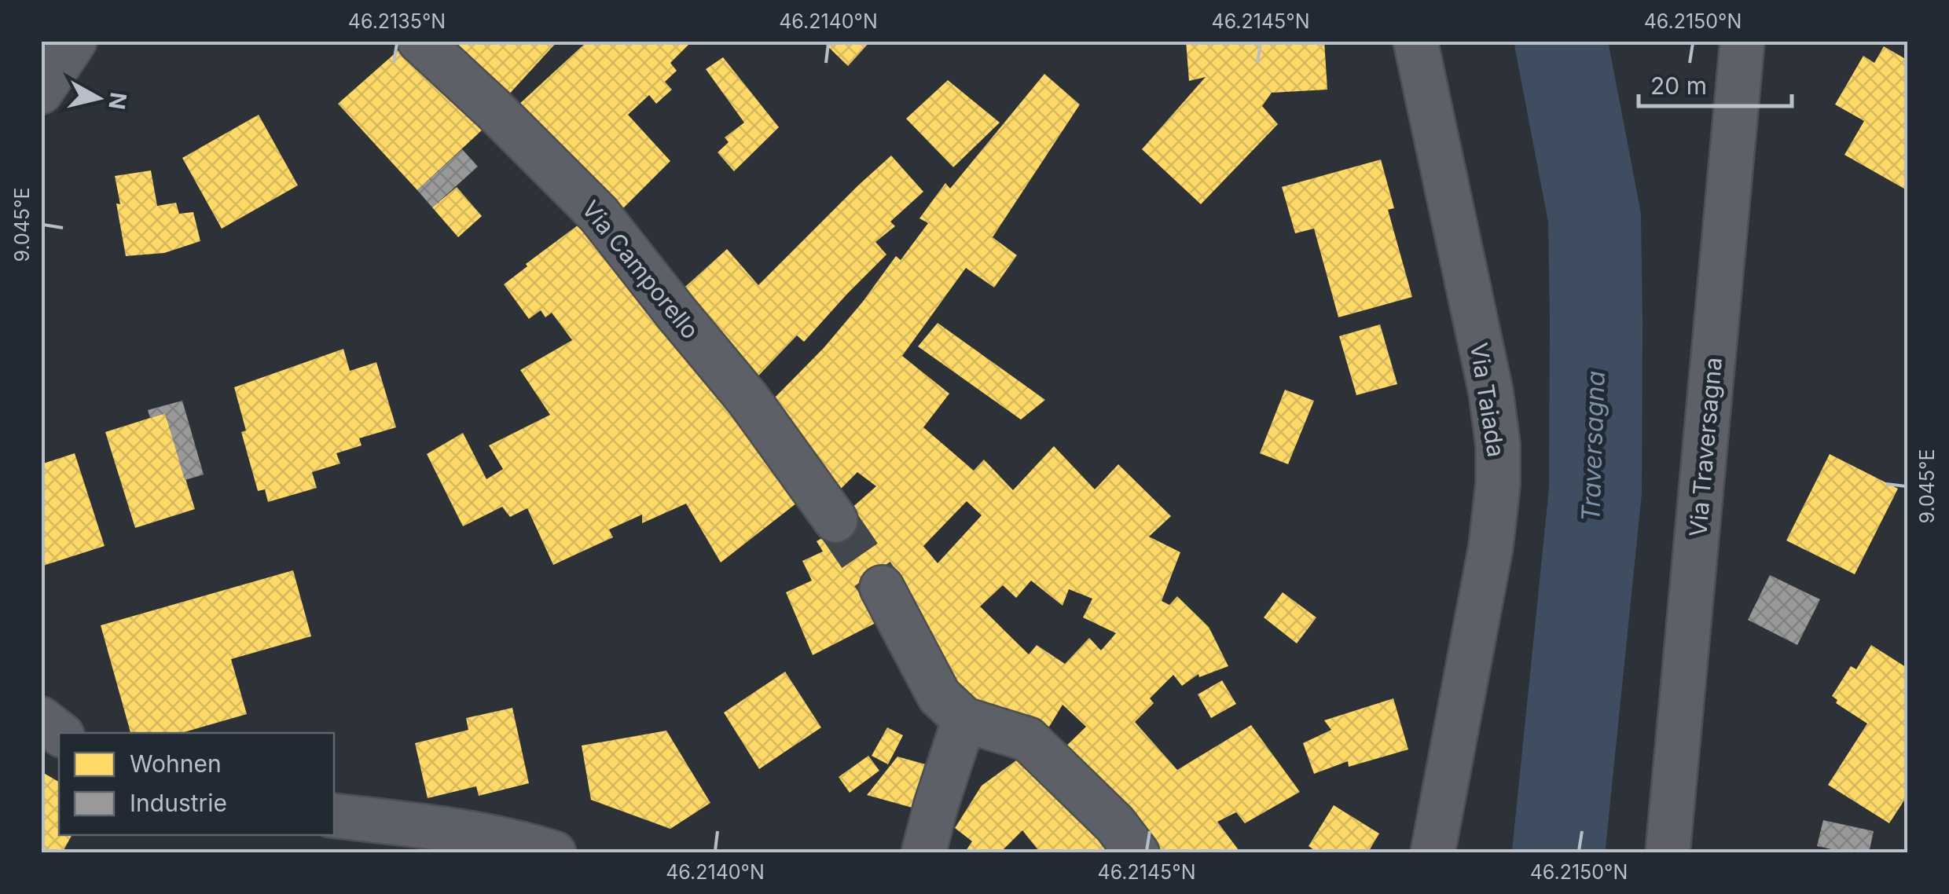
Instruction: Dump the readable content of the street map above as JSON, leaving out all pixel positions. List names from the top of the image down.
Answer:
{
  "streets": {
    "street": ["Via Camporello", "Via Taiada", "Via Traversagna"]
  },
  "water": ["Traversagna"],
  "legend": ["Wohnen", "Industrie"],
  "scale_bar": "20 m",
  "north": "right",
  "coordinates": [
    "46.2135°N",
    "46.2140°N",
    "46.2145°N",
    "46.2150°N",
    "9.045°E"
  ]
}
